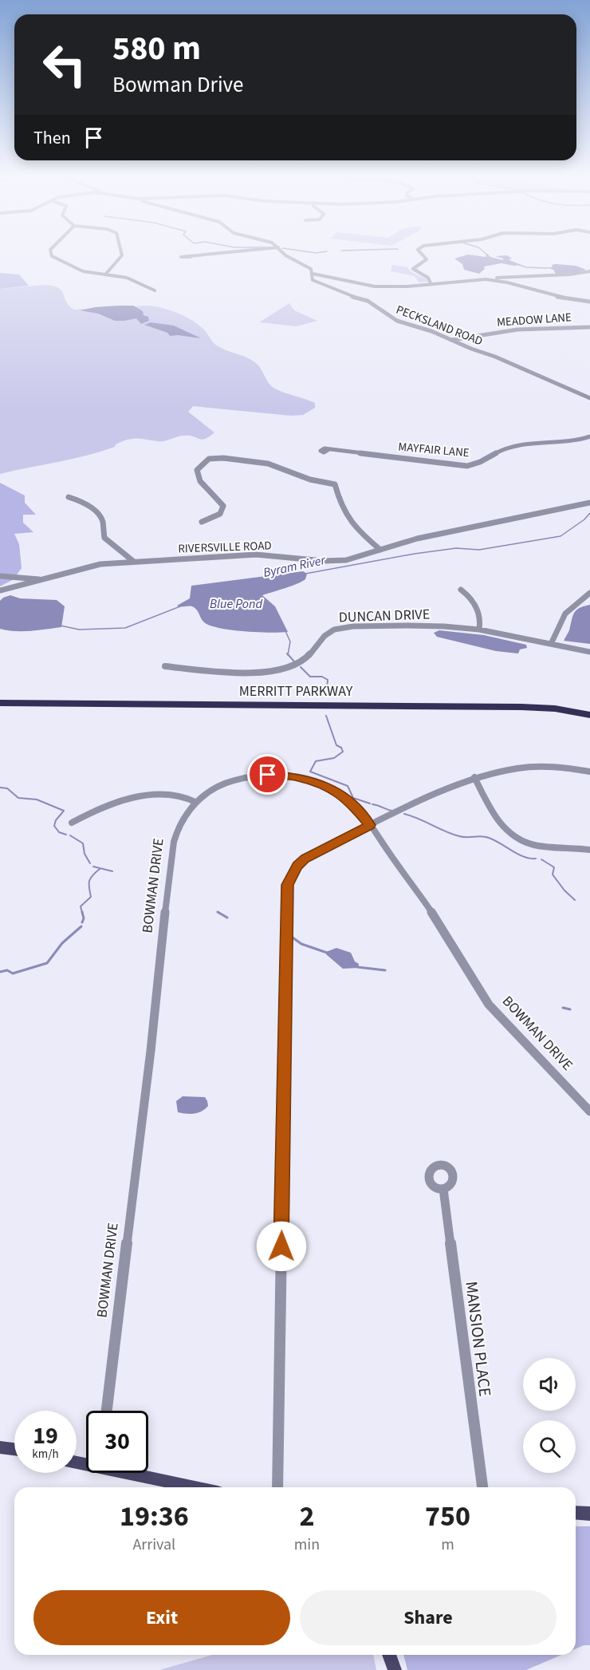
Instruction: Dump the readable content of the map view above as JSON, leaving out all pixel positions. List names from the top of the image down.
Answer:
{
  "streets": {
    "highway": ["MERRITT PARKWAY"],
    "street": [
      "MEADOW LANE",
      "PECKSLAND ROAD",
      "MAYFAIR LANE",
      "RIVERSVILLE ROAD",
      "DUNCAN DRIVE",
      "BOWMAN DRIVE",
      "MANSION PLACE"
    ]
  },
  "crossings": [
    ["MEADOW LANE", "PECKSLAND ROAD"]
  ],
  "water": ["Byram River", "Blue Pond"],
  "page": {
    "turn": ["580 m", "Bowman Drive"],
    "then": "Then",
    "speed": "19 km/h",
    "limit": "30",
    "eta": [
      "19:36",
      "Arrival",
      "2",
      "min",
      "750",
      "m"
    ],
    "buttons": ["Exit", "Share"]
  }
}
